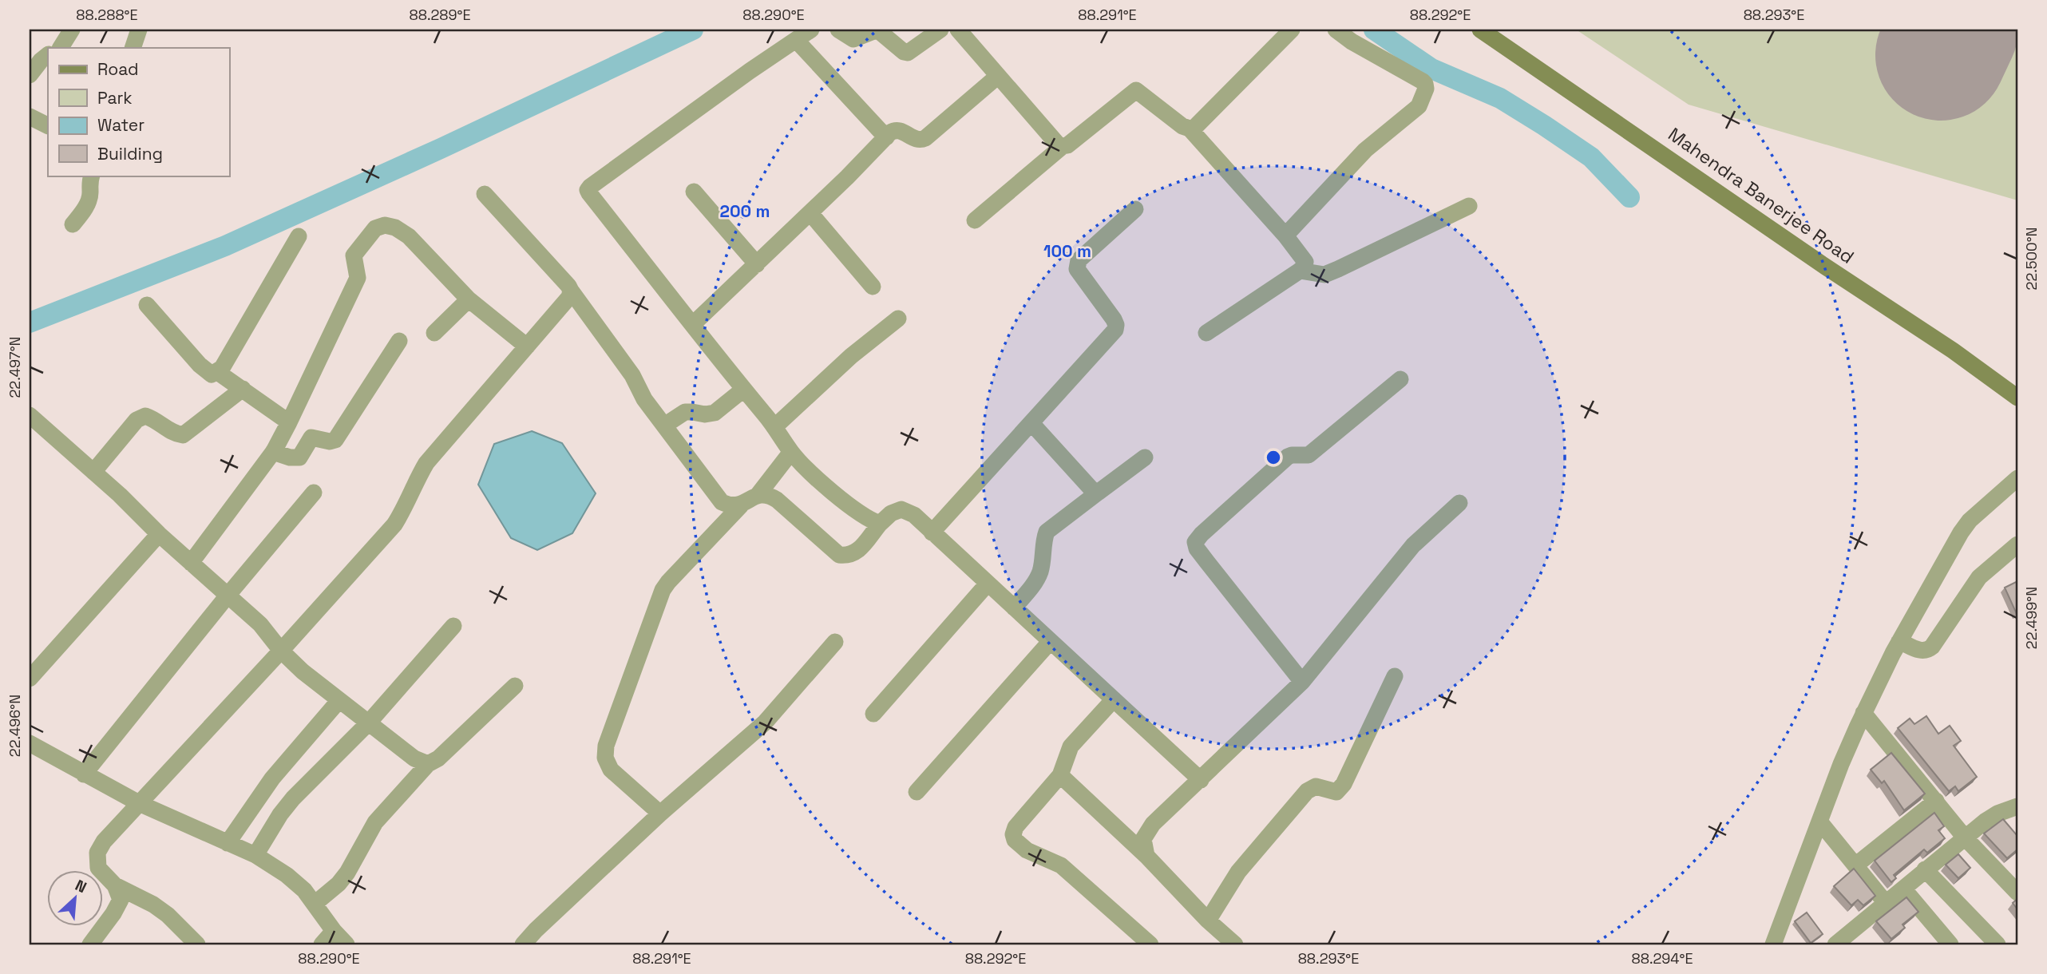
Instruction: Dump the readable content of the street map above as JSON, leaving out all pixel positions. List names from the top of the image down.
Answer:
{
  "streets": {
    "street": ["Mahendra Banerjee Road"]
  },
  "legend": [
    "Road",
    "Park",
    "Water",
    "Building"
  ],
  "north": "top right",
  "coordinates": [
    "88.288°E",
    "88.289°E",
    "88.290°E",
    "88.291°E",
    "88.292°E",
    "88.293°E",
    "22.500°N",
    "22.497°N",
    "22.499°N",
    "22.496°N",
    "88.294°E"
  ],
  "rings": ["200 m", "100 m"]
}
